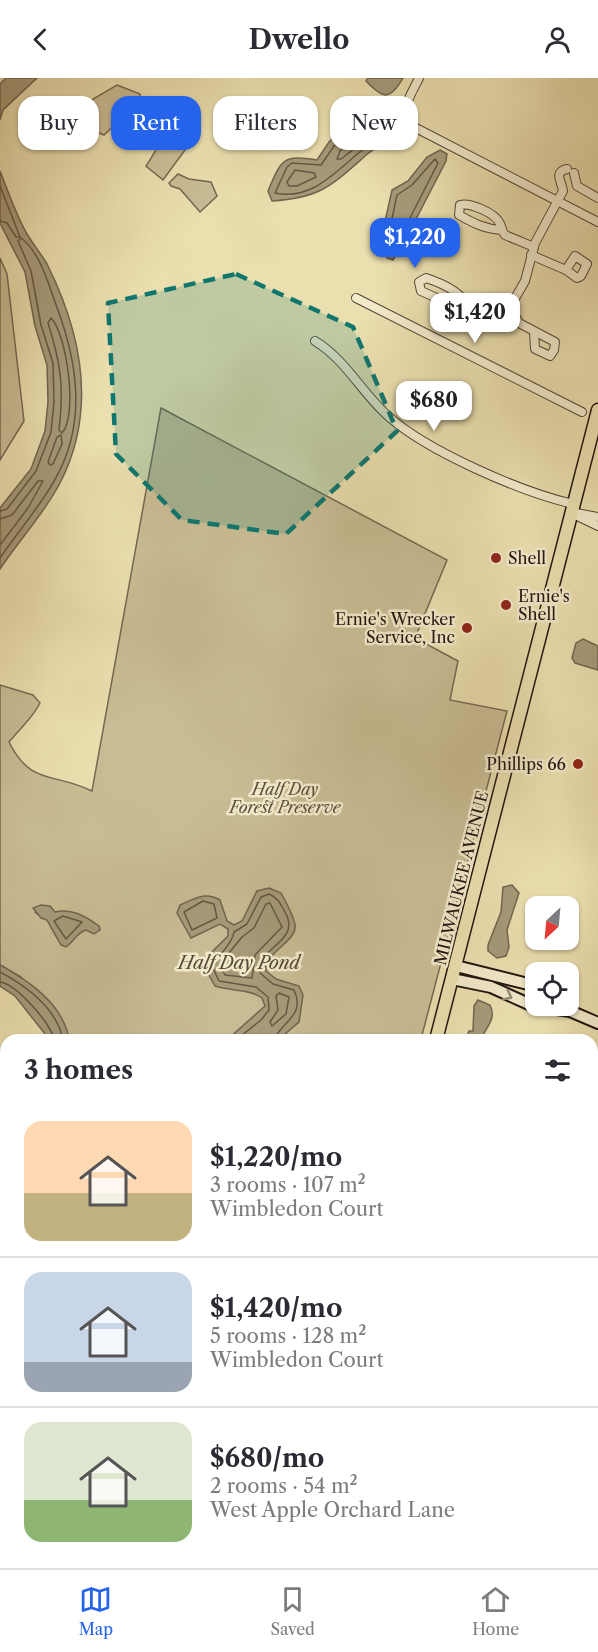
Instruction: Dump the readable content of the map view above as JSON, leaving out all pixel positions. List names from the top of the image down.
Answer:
{
  "streets": {
    "main road": ["MILWAUKEE AVENUE"]
  },
  "water": ["Half Day Pond"],
  "parks": ["Half Day Forest Preserve"],
  "places": [
    "Shell",
    "Ernie's Shell",
    "Ernie's Wrecker Service, Inc",
    "Phillips 66"
  ],
  "north": "bottom left",
  "page": {
    "header": "Dwello",
    "chip": [
      "Buy",
      "Rent",
      "Filters",
      "New"
    ],
    "price": ["$1,220", "$1,420", "$680"],
    "heading": "3 homes",
    "list": [
      {
        "name": "$1,220/mo",
        "note": "3 rooms · 107 m² · Wimbledon Court"
      },
      {
        "name": "$1,420/mo",
        "note": "5 rooms · 128 m² · Wimbledon Court"
      },
      {
        "name": "$680/mo",
        "note": "2 rooms · 54 m² · West Apple Orchard Lane"
      }
    ],
    "tabs": ["Map", "Saved", "Home"]
  }
}
